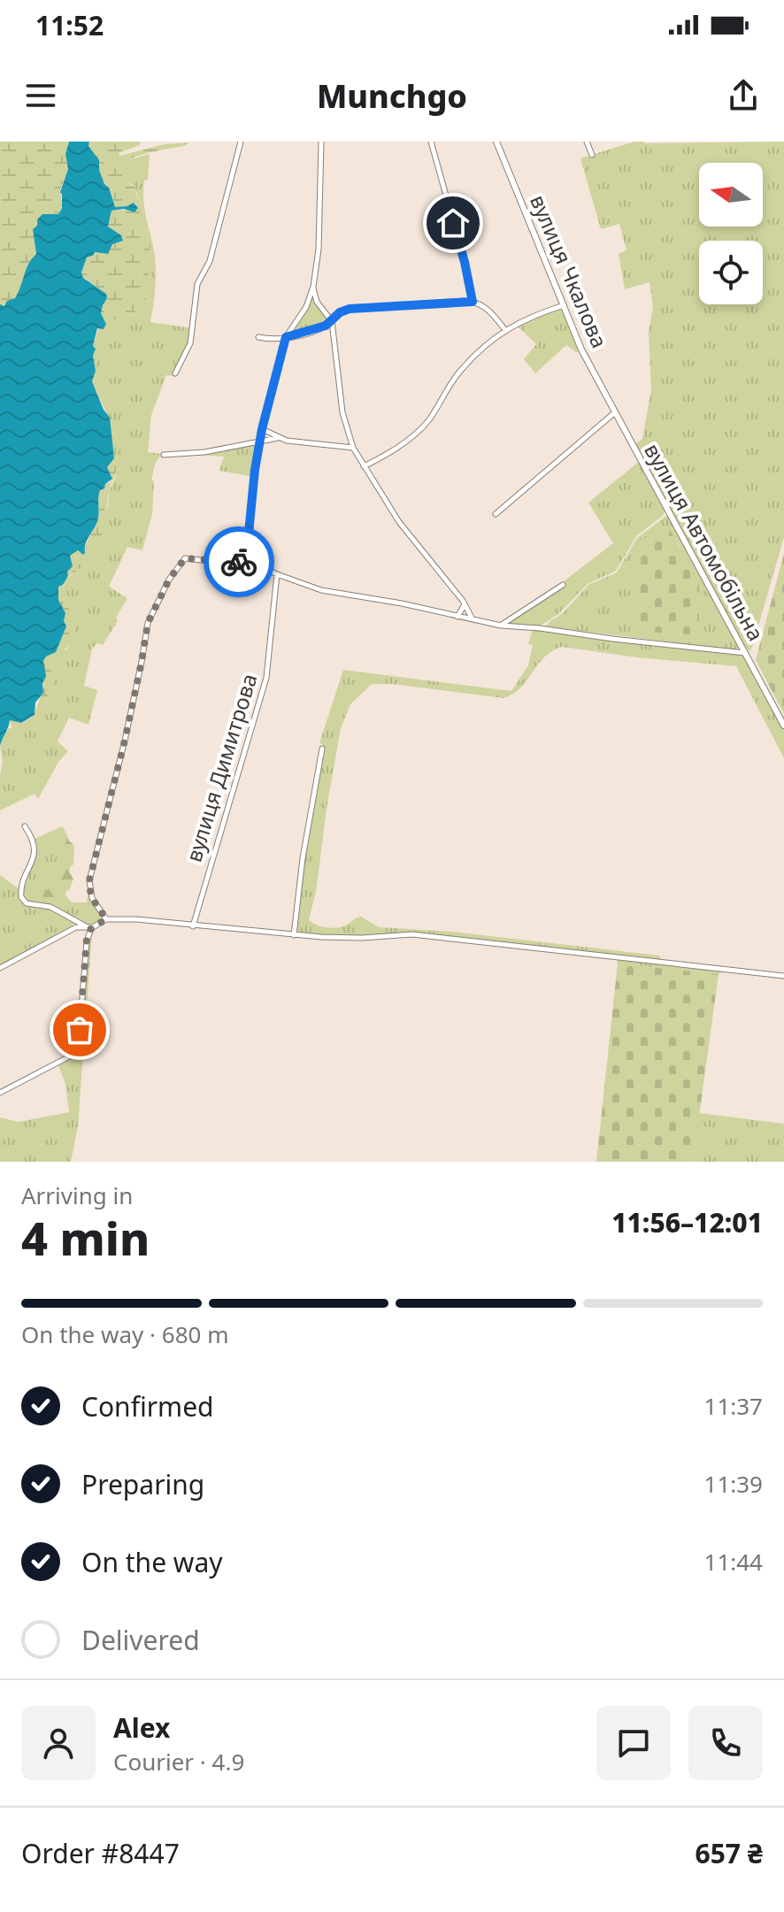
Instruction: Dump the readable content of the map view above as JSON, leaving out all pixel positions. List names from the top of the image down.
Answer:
{
  "streets": {
    "street": ["вулиця Чкалова", "вулиця Автомобільна", "вулиця Димитрова"]
  },
  "crossings": [
    ["вулиця Чкалова", "вулиця Автомобільна"]
  ],
  "north": "left",
  "page": {
    "status": "11:52",
    "header": "Munchgo",
    "heading": ["4 min", "Arriving in", "11:56–12:01"],
    "panel": [
      "Alex",
      "Courier · 4.9",
      "Order #8447",
      "657 ₴"
    ],
    "bar": "On the way · 680 m",
    "list": [
      ["Confirmed", "11:37"],
      ["Preparing", "11:39"],
      ["On the way", "11:44"],
      "Delivered"
    ]
  }
}
